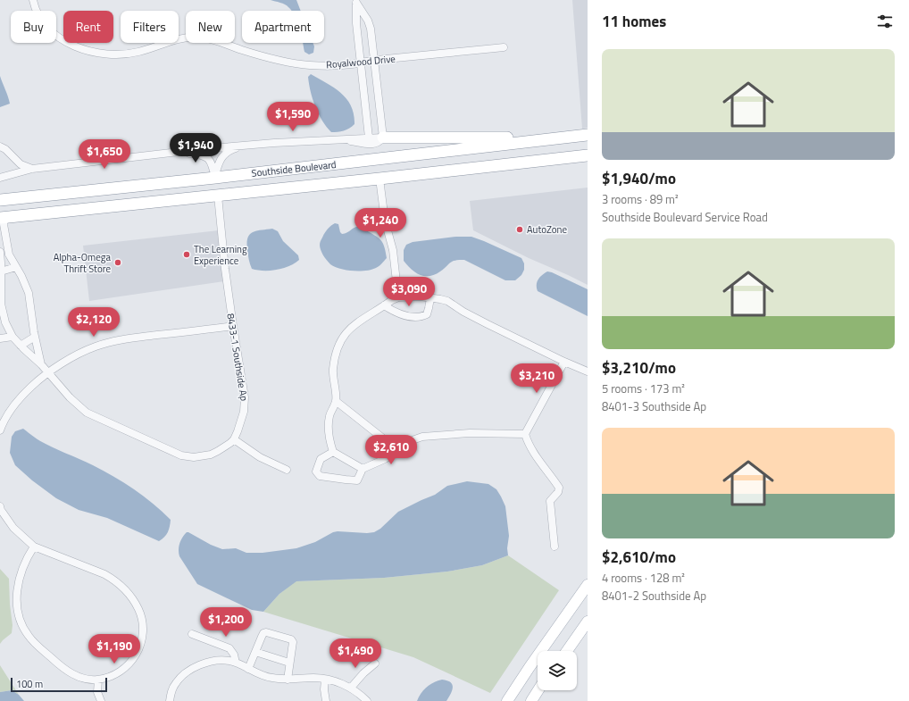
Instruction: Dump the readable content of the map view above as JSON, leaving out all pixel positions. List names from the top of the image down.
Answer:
{
  "streets": {
    "highway": ["Southside Boulevard"],
    "street": ["Royalwood Drive", "8433-1 Southside Ap"]
  },
  "crossings": [
    ["Southside Boulevard", "8433-1 Southside Ap"]
  ],
  "places": ["AutoZone", "The Learning Experience", "Alpha-Omega Thrift Store"],
  "scale_bar": "100 m",
  "page": {
    "heading": "11 homes",
    "chip": [
      "Buy",
      "Rent",
      "Filters",
      "New",
      "Apartment"
    ],
    "list": [
      {
        "name": "$1,940/mo",
        "note": "3 rooms · 89 m² · Southside Boulevard Service Road"
      },
      {
        "name": "$3,210/mo",
        "note": "5 rooms · 173 m² · 8401-3 Southside Ap"
      },
      {
        "name": "$2,610/mo",
        "note": "4 rooms · 128 m² · 8401-2 Southside Ap"
      }
    ],
    "price": [
      "$1,590",
      "$1,940",
      "$1,650",
      "$1,240",
      "$3,090",
      "$2,120",
      "$3,210",
      "$2,610",
      "$1,200",
      "$1,190",
      "$1,490"
    ],
    "scale": "100 m"
  }
}
